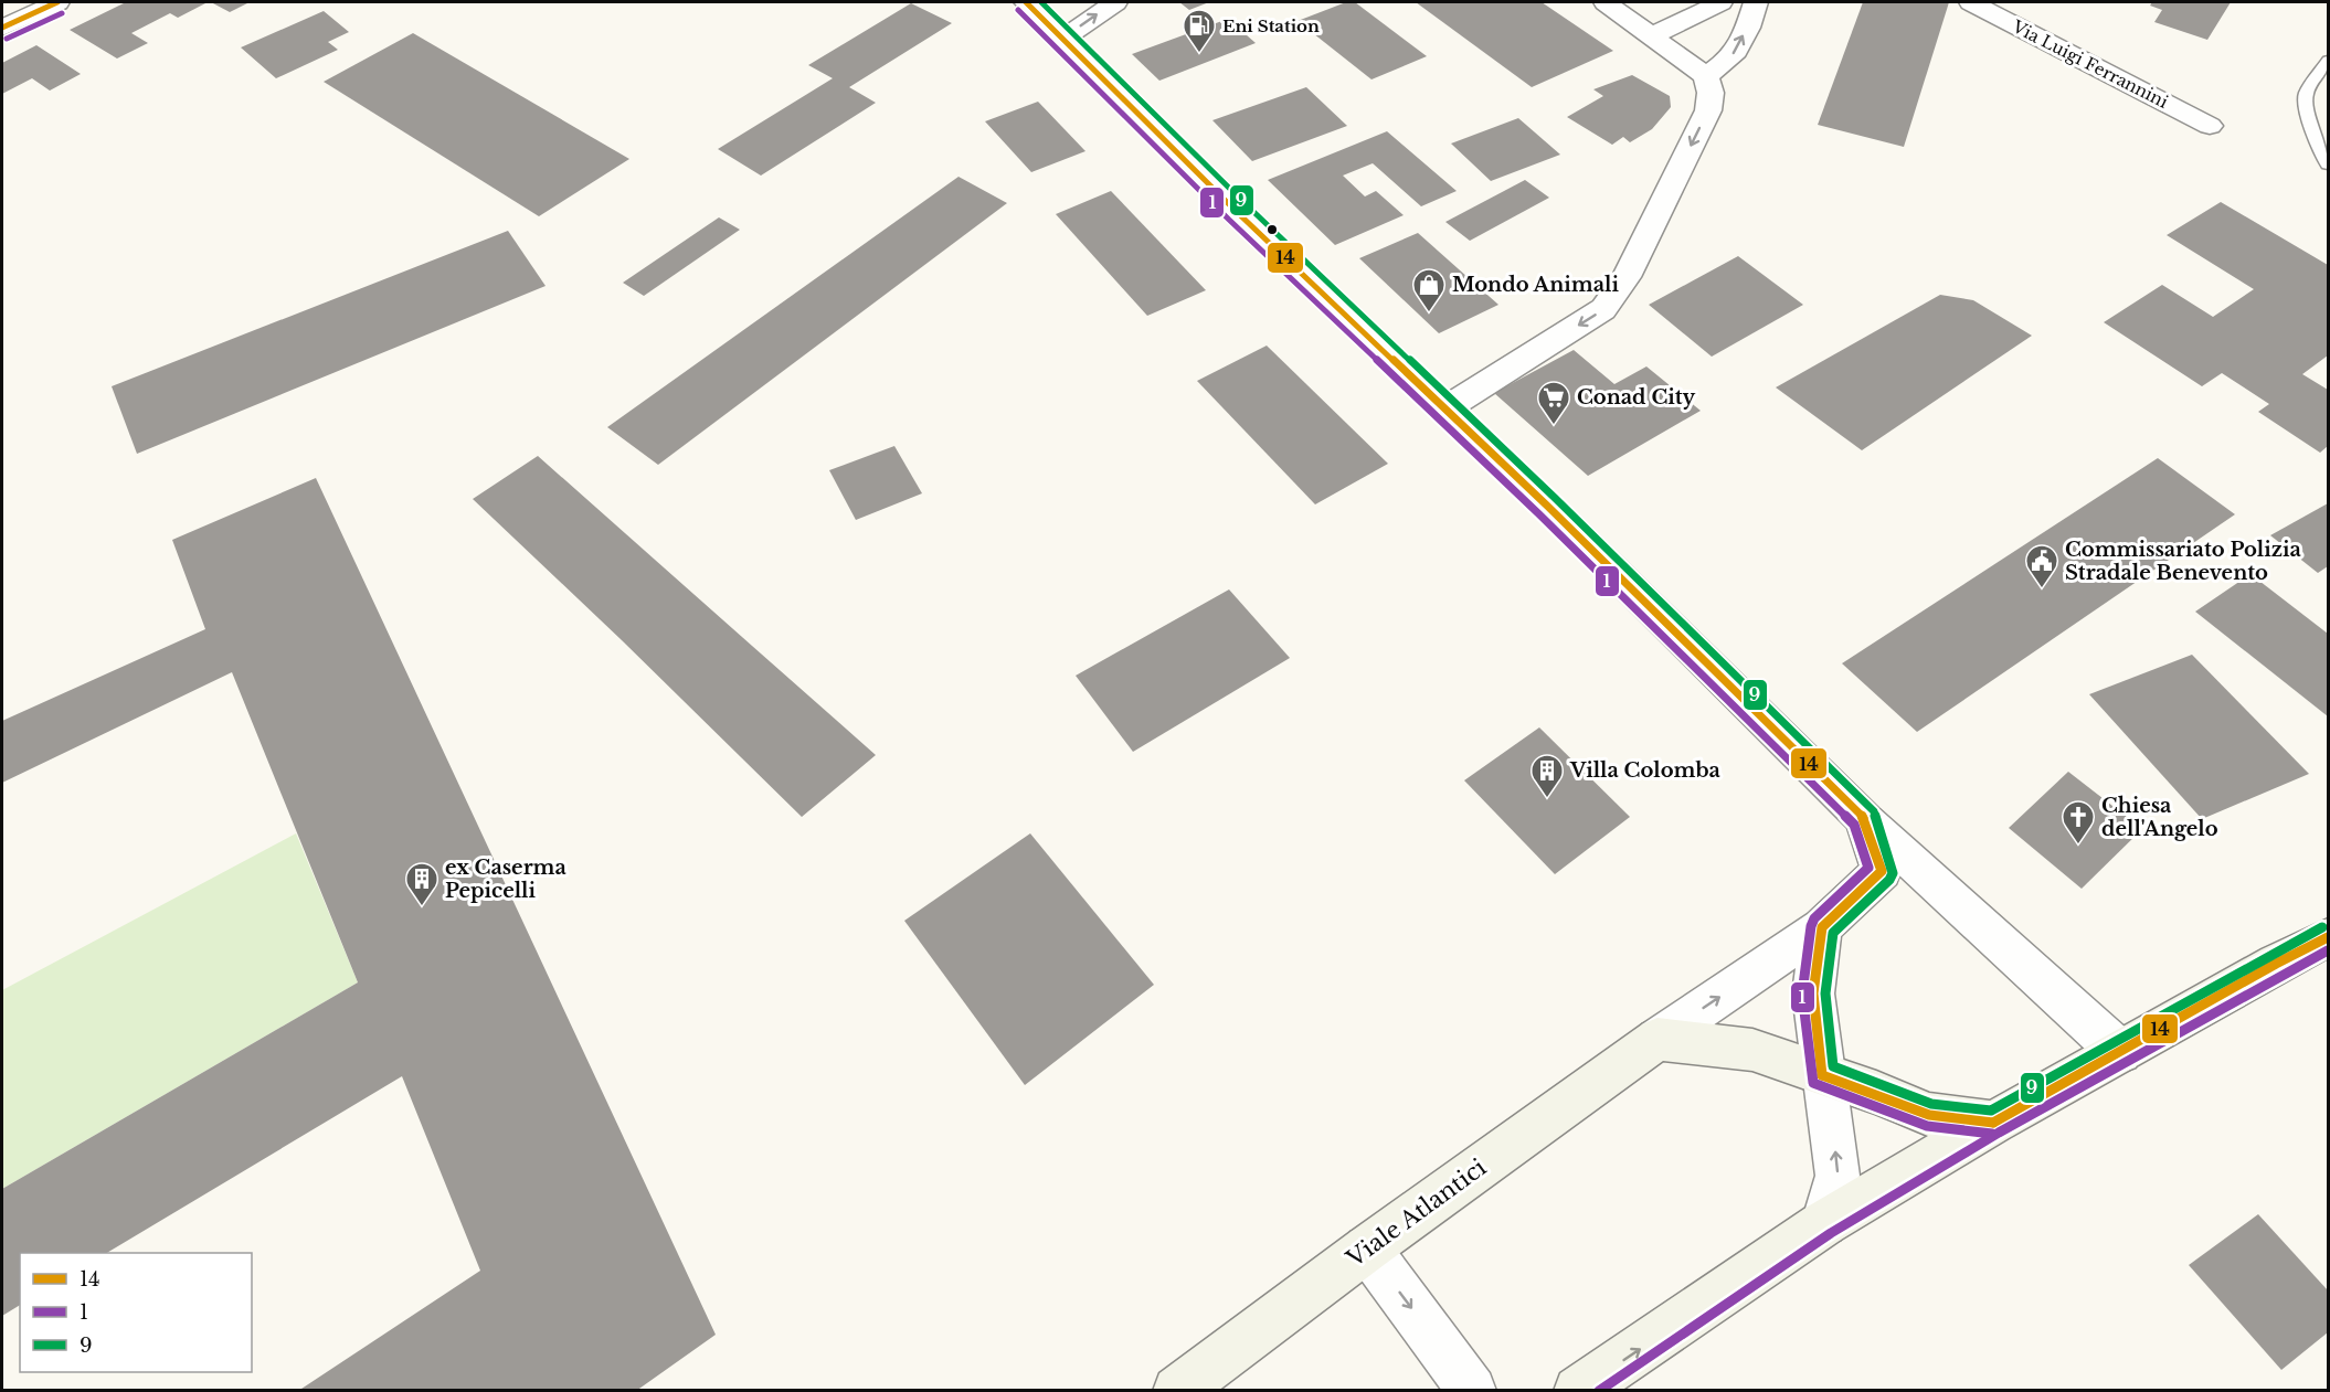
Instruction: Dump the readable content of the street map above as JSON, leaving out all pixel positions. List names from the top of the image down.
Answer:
{
  "streets": {
    "street": ["Via Luigi Ferrannini", "Viale Atlantici"]
  },
  "places": {
    "fuel station": ["Eni Station"],
    "shop": ["Mondo Animali"],
    "supermarket": ["Conad City"],
    "public building": ["Commissariato Polizia Stradale Benevento"],
    "building": ["Villa Colomba", "ex Caserma Pepicelli"],
    "church": ["Chiesa dell'Angelo"]
  },
  "lines": ["transit line 14", "transit line 9", "transit line 1"],
  "legend": ["14", "1", "9"]
}
